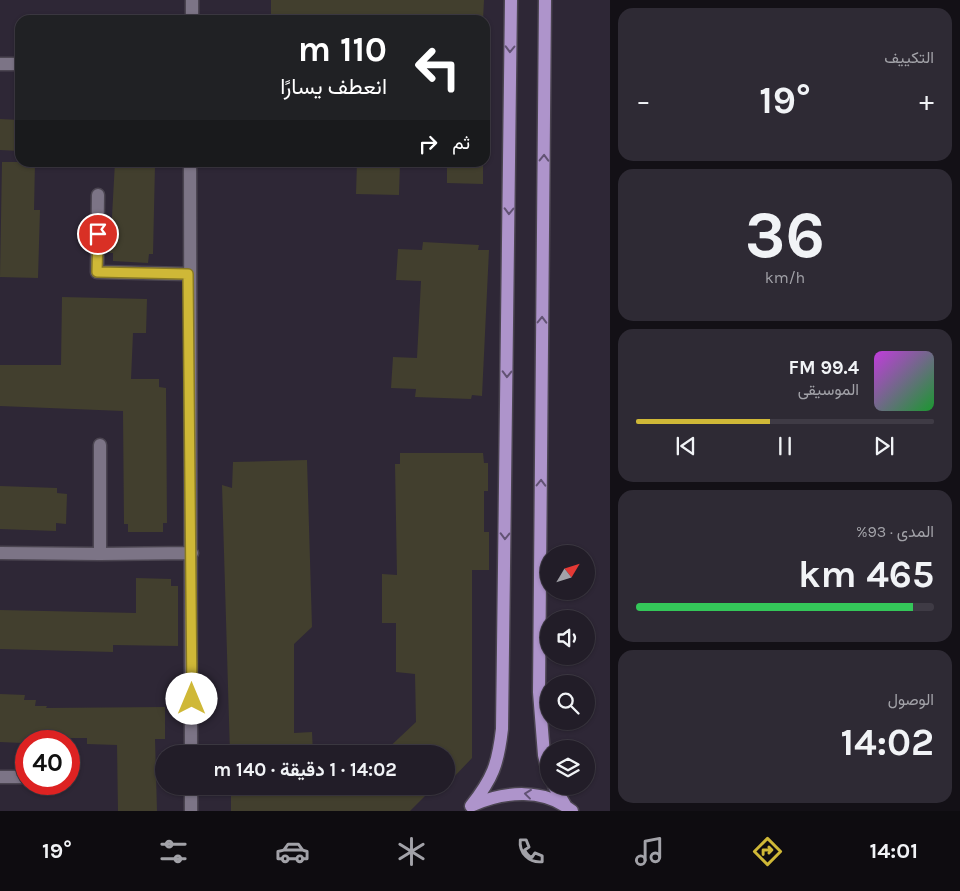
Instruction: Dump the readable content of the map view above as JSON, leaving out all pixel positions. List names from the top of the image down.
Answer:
{
  "north": "top right",
  "page": {
    "tile": [
      "التكييف",
      ["36", "km/h"],
      ["المدى · 93%", "465 km"],
      ["الوصول", "14:02"]
    ],
    "turn": ["110 m", "انعطف يسارًا"],
    "heat": ["−", "19°", "+"],
    "then": "ثم",
    "song": ["99.4 FM", "الموسيقى"],
    "limit": "40",
    "trip": "14:02 · 1 دقيقة · 140 m",
    "tabs": ["14:01", "19°"]
  }
}
